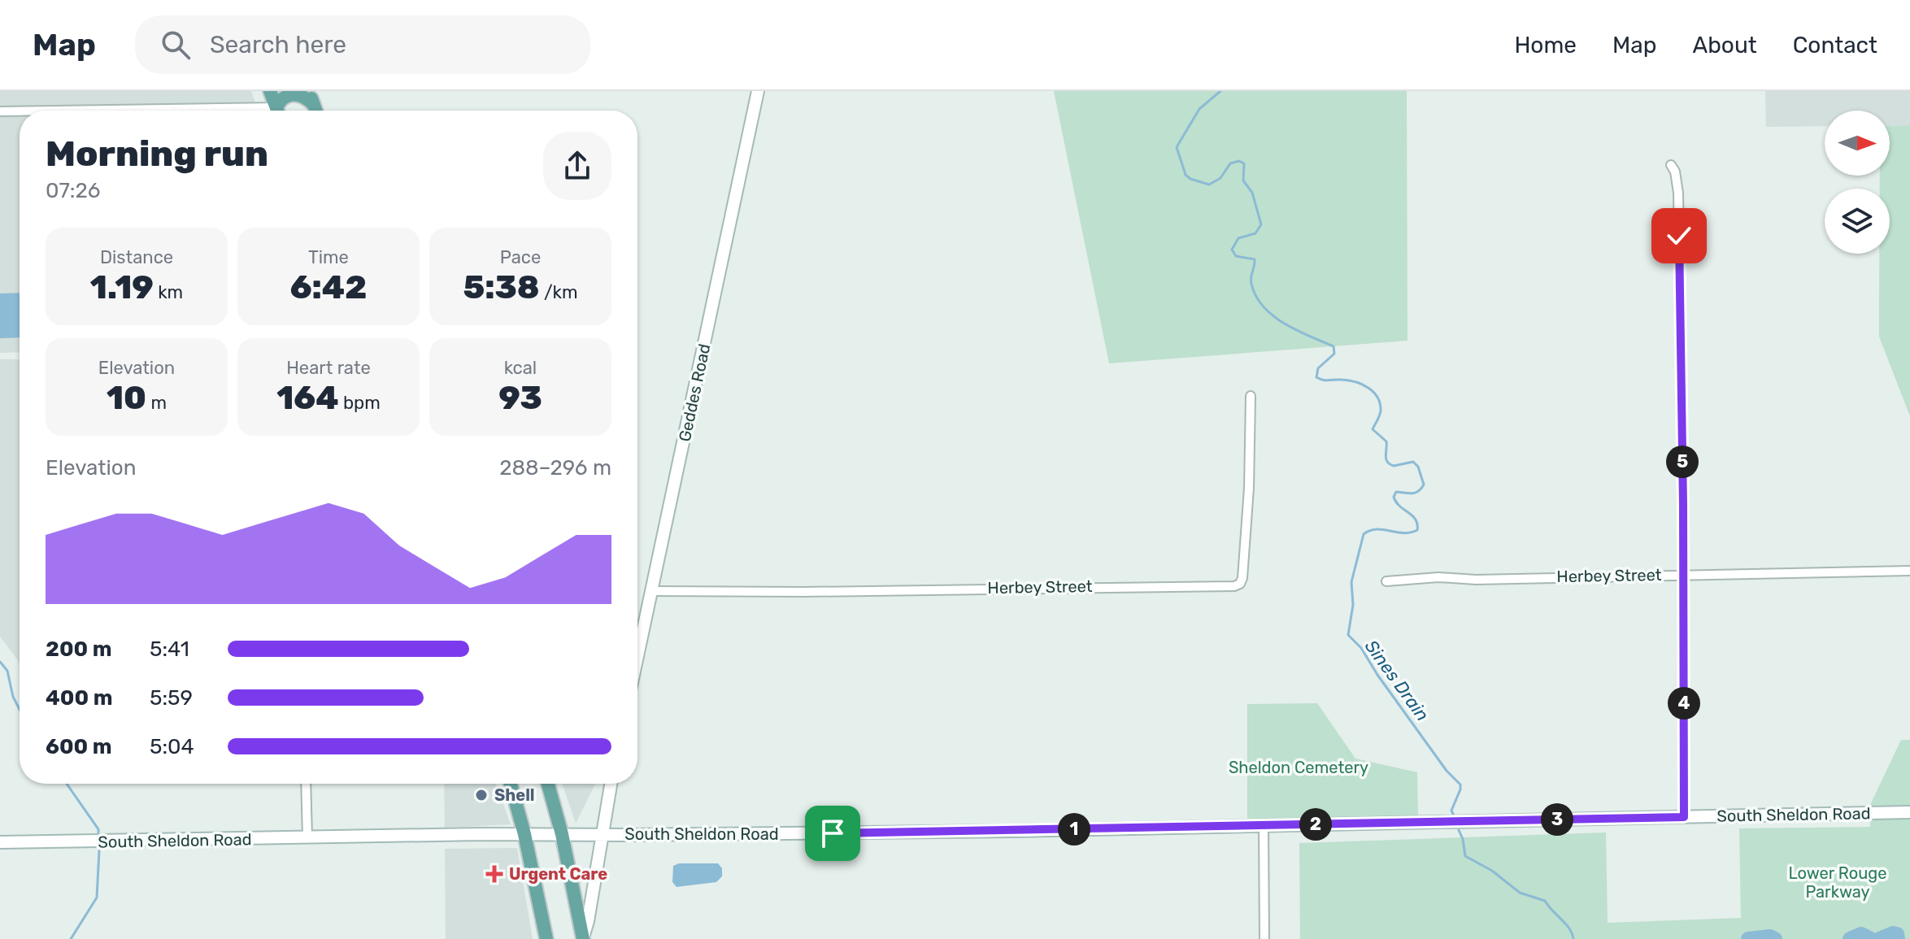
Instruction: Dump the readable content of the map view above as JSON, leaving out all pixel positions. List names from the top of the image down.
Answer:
{
  "streets": {
    "street": ["Geddes Road", "Herbey Street", "South Sheldon Road"]
  },
  "crossings": [
    ["Geddes Road", "Herbey Street"]
  ],
  "water": ["Sines Drain"],
  "parks": ["Sheldon Cemetery", "Lower Rouge Parkway"],
  "places": {
    "other": ["Shell"],
    "health": ["Urgent Care"]
  },
  "north": "right",
  "page": {
    "header": "Map",
    "search": "Search here",
    "nav": [
      "Home",
      "Map",
      "About",
      "Contact"
    ],
    "heading": ["Morning run", "07:26"],
    "stats": [
      ["Distance", "1.19 km"],
      ["Time", "6:42"],
      ["Pace", "5:38 /km"],
      ["Elevation", "10 m"],
      ["Heart rate", "164 bpm"],
      ["kcal", "93"]
    ],
    "chart": ["Elevation", "288–296 m"],
    "pins": [
      "5",
      "4",
      "3",
      "2",
      "1"
    ],
    "list": [
      {
        "name": "200 m",
        "note": "5:41"
      },
      {
        "name": "400 m",
        "note": "5:59"
      },
      {
        "name": "600 m",
        "note": "5:04"
      }
    ]
  }
}
